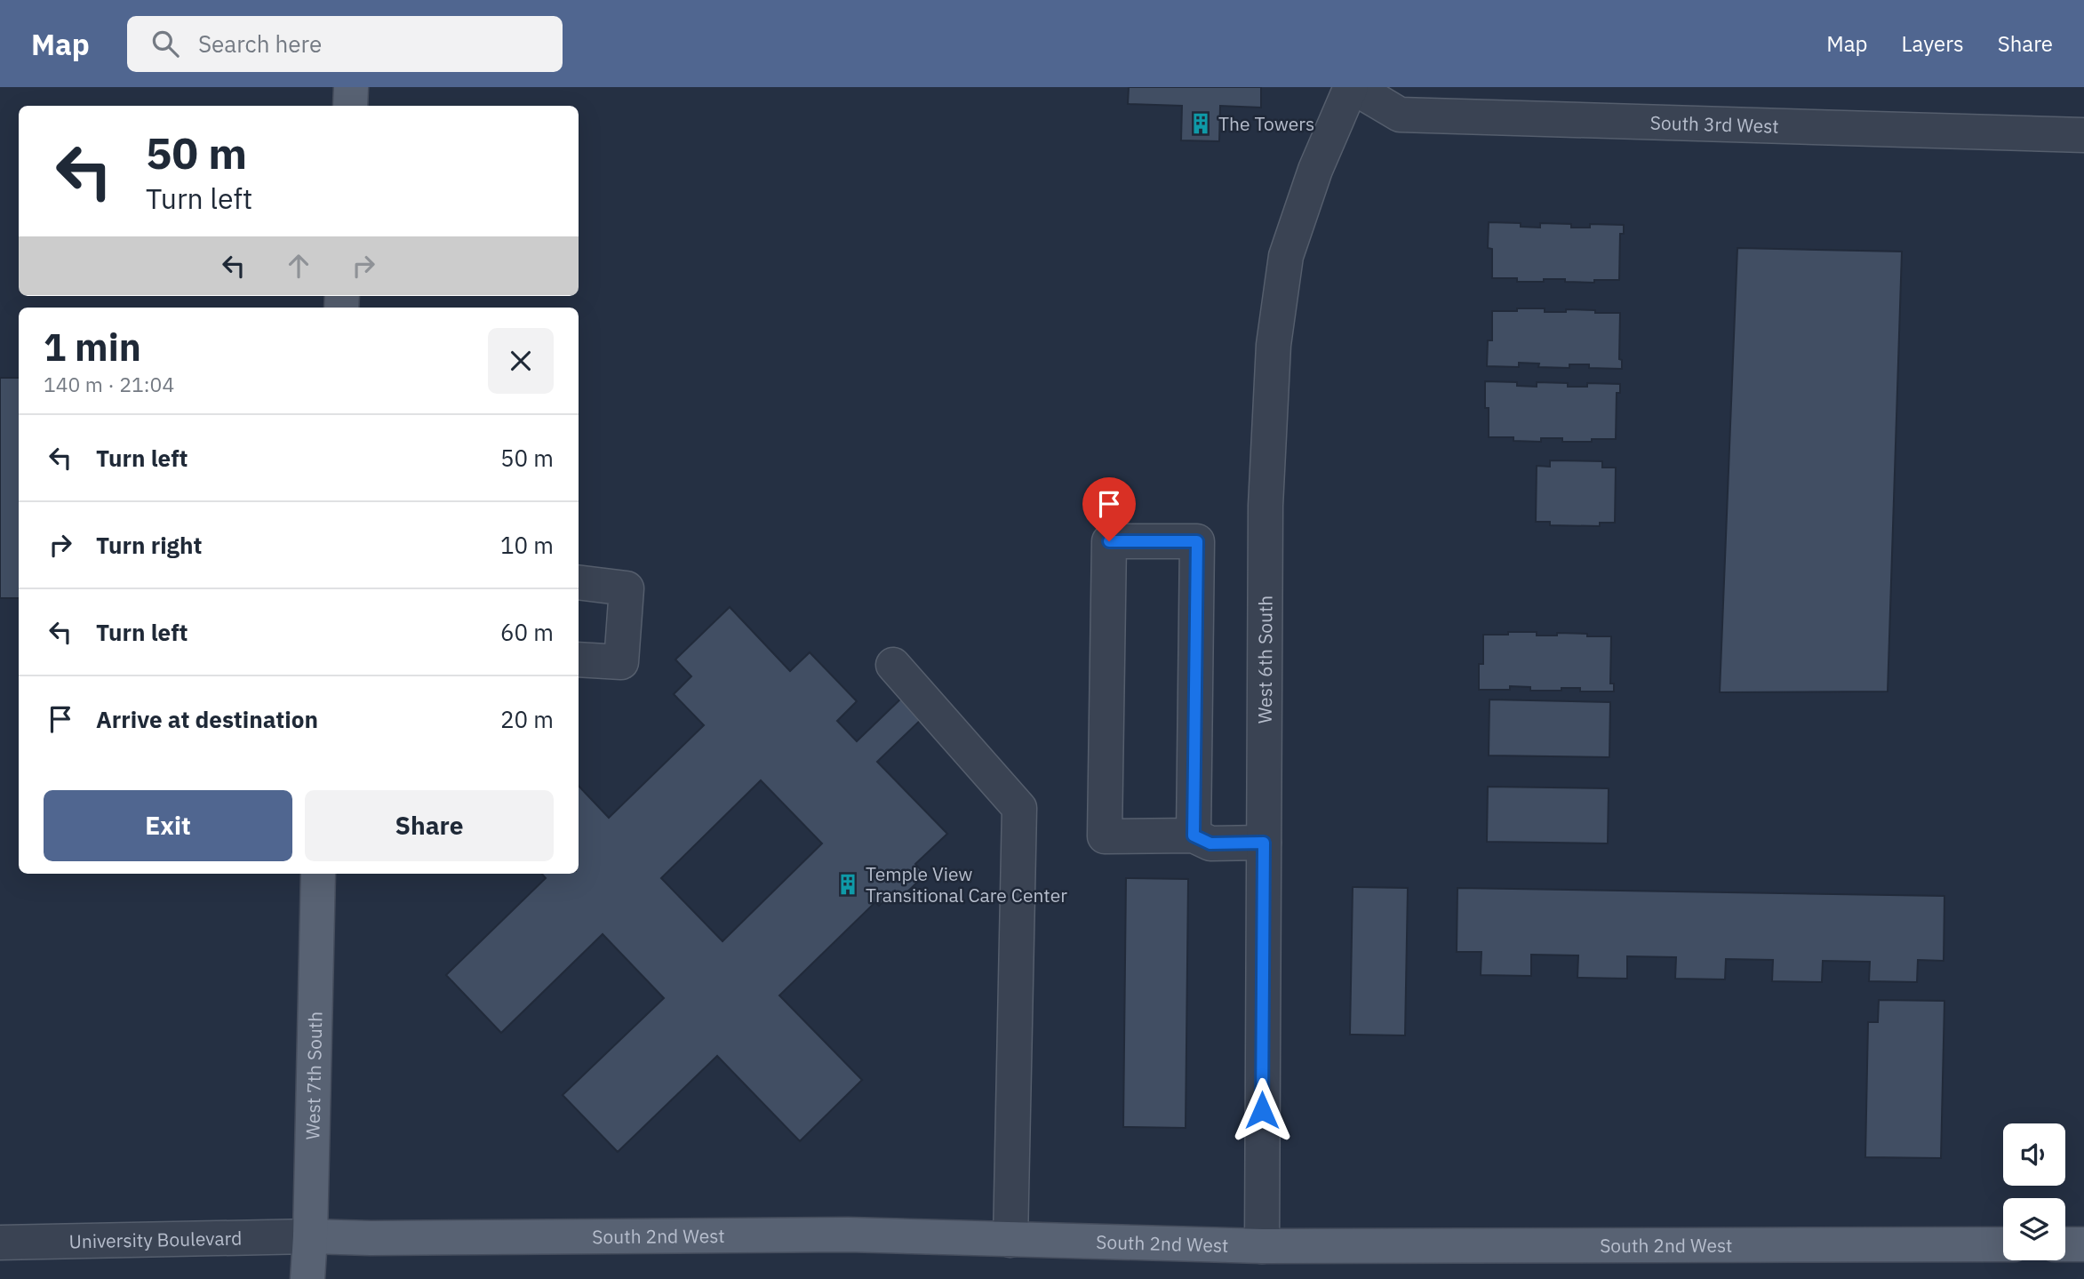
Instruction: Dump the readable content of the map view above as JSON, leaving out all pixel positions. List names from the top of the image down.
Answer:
{
  "streets": {
    "main road": ["West 7th South", "South 2nd West"],
    "street": ["South 3rd West", "West 6th South", "University Boulevard"]
  },
  "crossings": [
    ["South 3rd West", "West 6th South"],
    ["West 6th South", "South 2nd West"],
    ["West 7th South", "South 2nd West"],
    ["West 7th South", "University Boulevard"],
    ["South 2nd West", "University Boulevard"]
  ],
  "places": {
    "building": ["The Towers", "Temple View Transitional Care Center"]
  },
  "page": {
    "header": "Map",
    "search": "Search here",
    "nav": ["Map", "Layers", "Share"],
    "turn": ["50 m", "Turn left"],
    "heading": ["1 min", "140 m · 21:04"],
    "list": [
      {
        "name": "Turn left",
        "value": "50 m"
      },
      {
        "name": "Turn right",
        "value": "10 m"
      },
      {
        "name": "Turn left",
        "value": "60 m"
      },
      {
        "name": "Arrive at destination",
        "value": "20 m"
      }
    ],
    "buttons": ["Exit", "Share"]
  }
}
